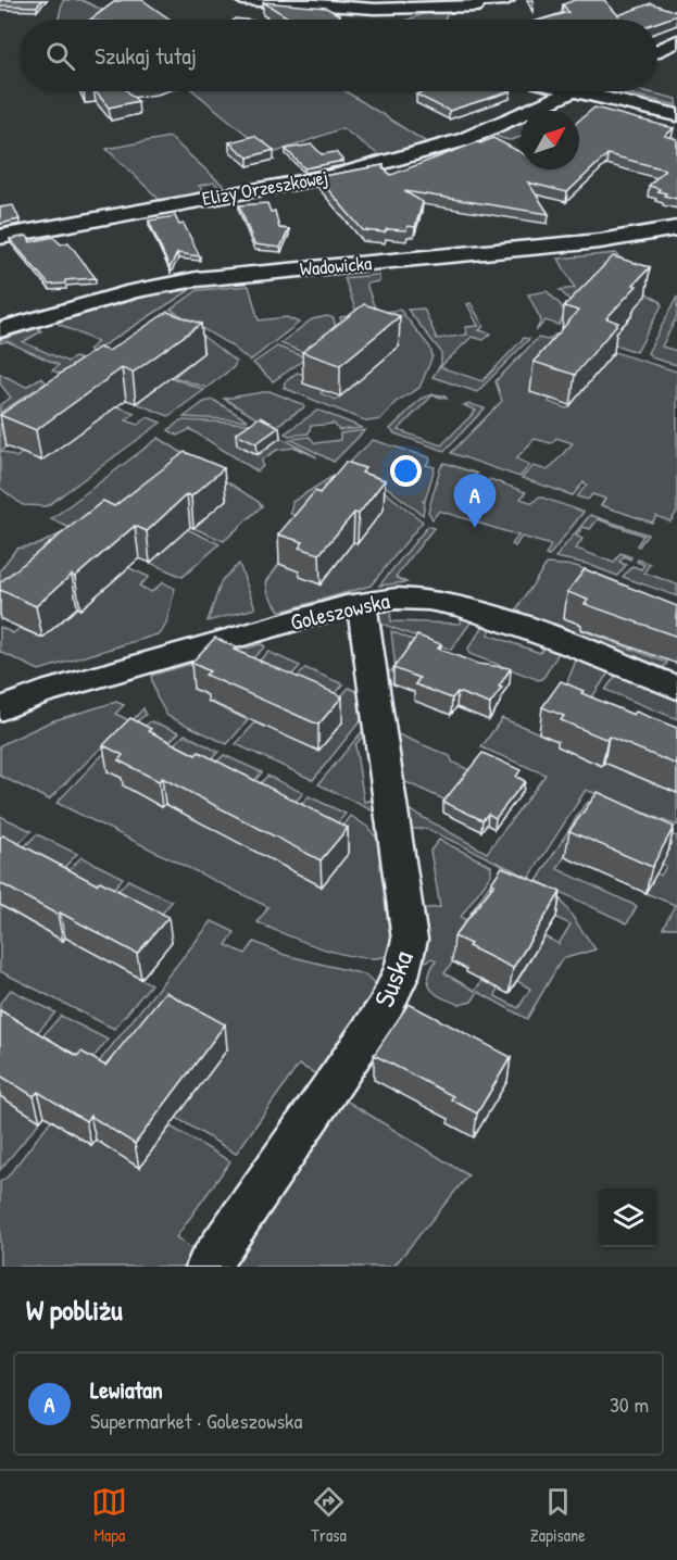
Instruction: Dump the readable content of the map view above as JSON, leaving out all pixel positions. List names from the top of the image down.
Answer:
{
  "streets": {
    "street": [
      "Elizy Orzeszkowej",
      "Wadowicka",
      "Goleszowska",
      "Suska"
    ]
  },
  "crossings": [
    ["Goleszowska", "Suska"]
  ],
  "north": "top right",
  "page": {
    "search": "Szukaj tutaj",
    "pins": "A",
    "heading": "W pobliżu",
    "list": [
      {
        "mark": "A",
        "name": "Lewiatan",
        "note": "Supermarket · Goleszowska",
        "value": "30 m"
      }
    ],
    "nav": ["Mapa", "Trasa", "Zapisane"]
  }
}
